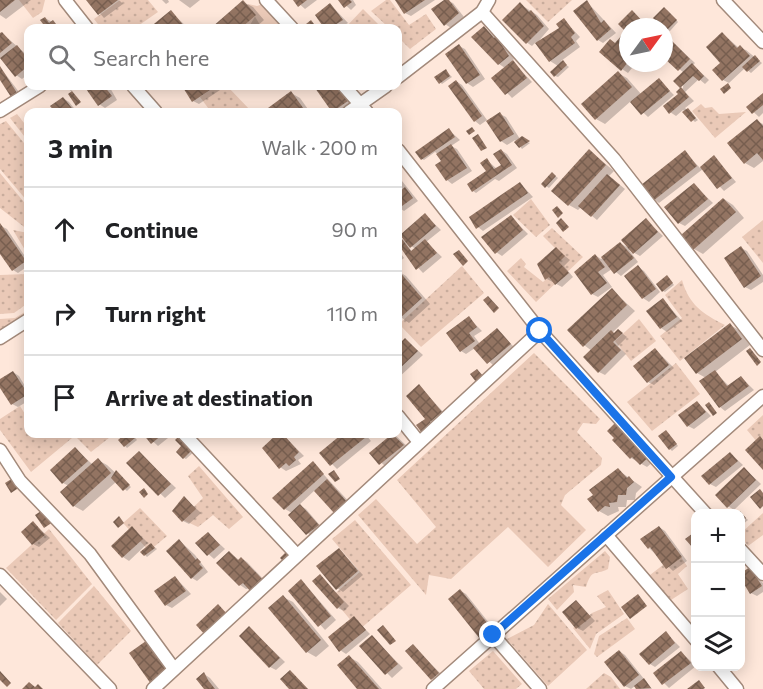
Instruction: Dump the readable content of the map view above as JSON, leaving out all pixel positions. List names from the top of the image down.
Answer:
{
  "north": "top right",
  "page": {
    "search": "Search here",
    "heading": ["3 min", "Walk · 200 m"],
    "list": [
      ["Continue", "90 m"],
      ["Turn right", "110 m"],
      "Arrive at destination"
    ],
    "map_buttons": ["+", "−"]
  }
}
